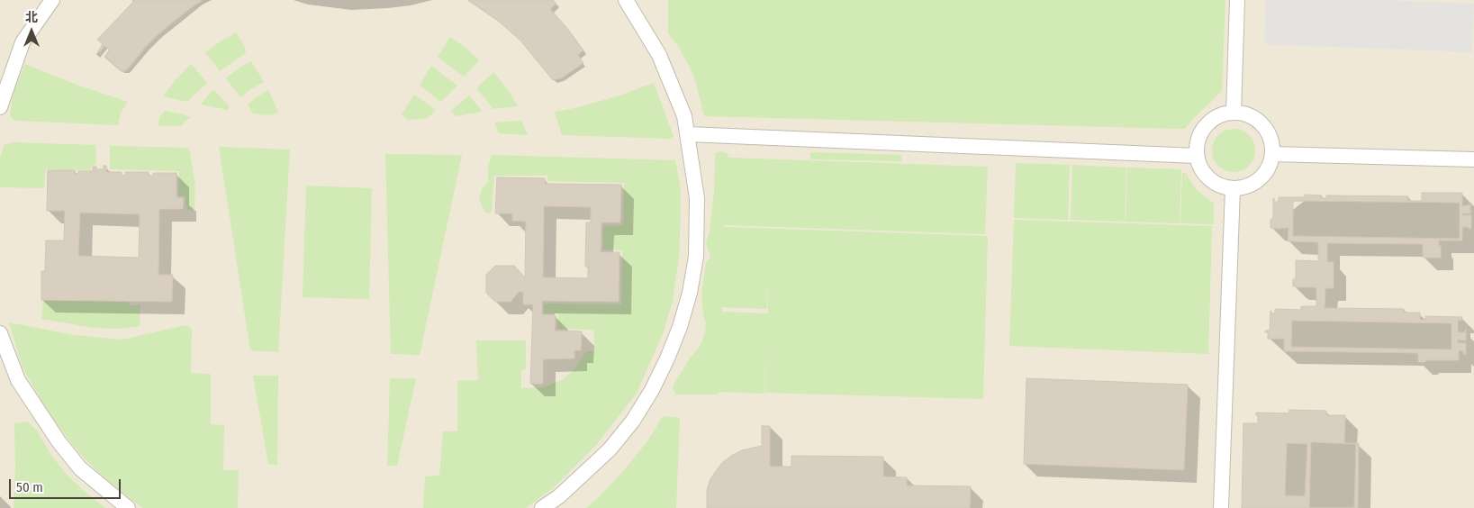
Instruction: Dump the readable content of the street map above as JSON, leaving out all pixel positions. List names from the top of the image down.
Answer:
{
  "scale_bar": "50 m",
  "north": "top"
}
